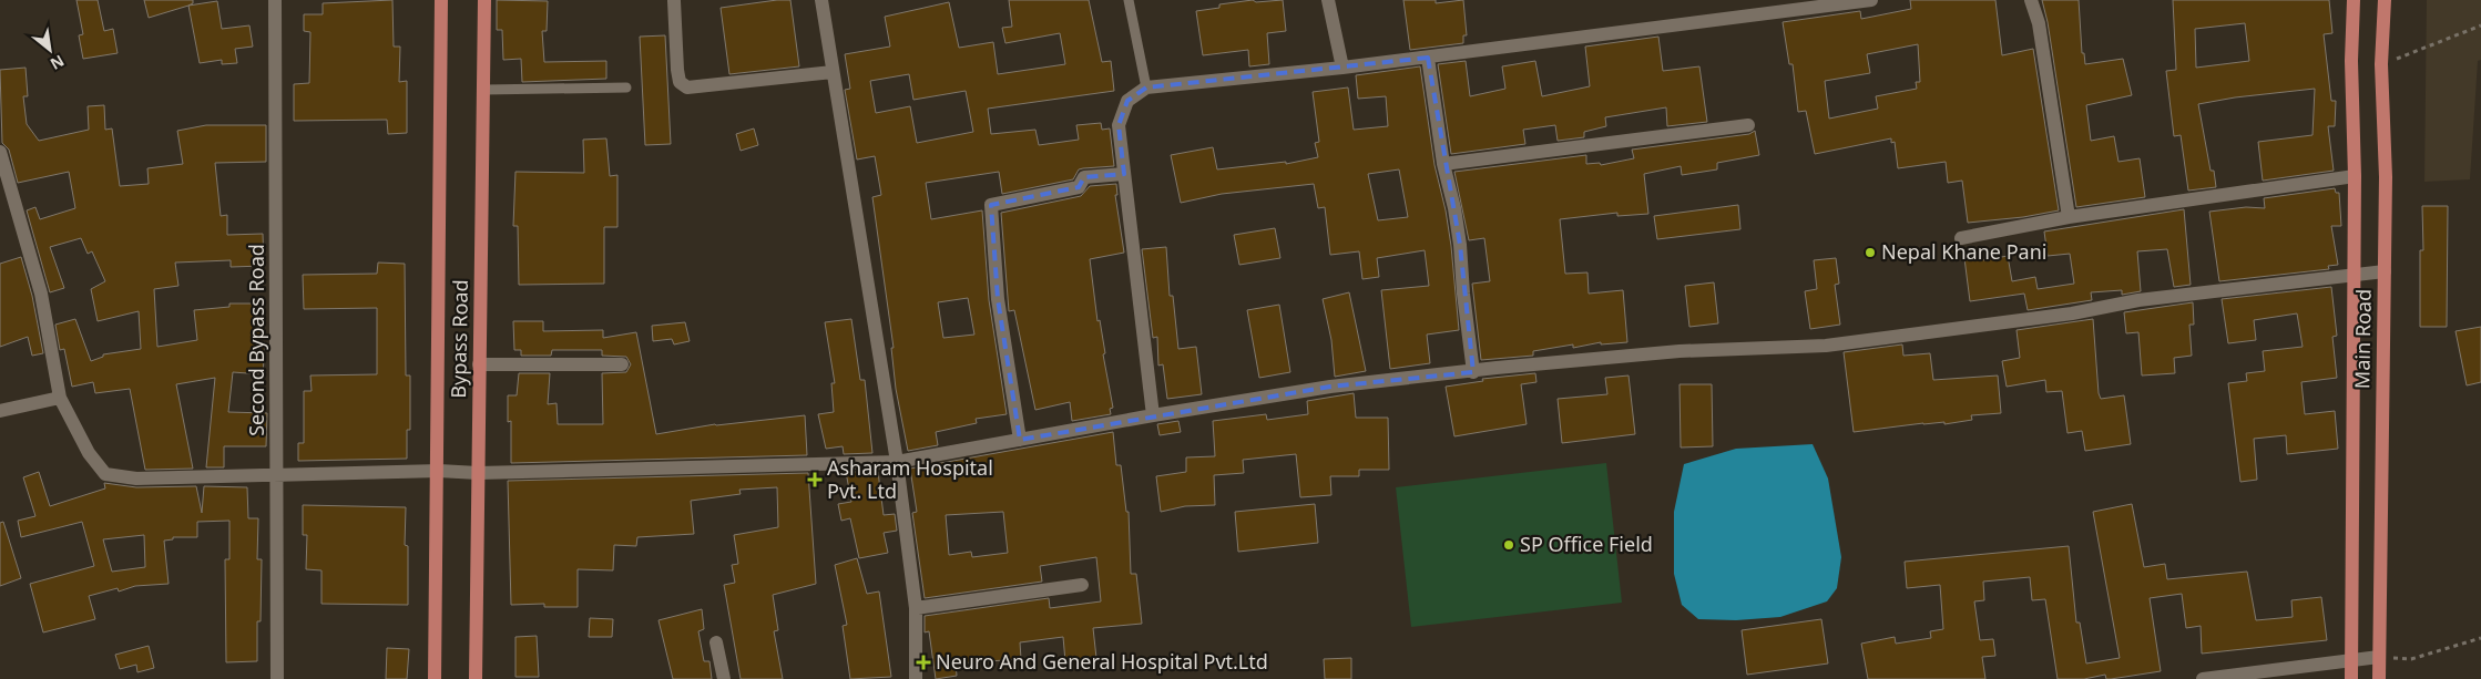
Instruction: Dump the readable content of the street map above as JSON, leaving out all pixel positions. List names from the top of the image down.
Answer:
{
  "streets": {
    "main road": ["Bypass Road", "Main Road"],
    "street": ["Second Bypass Road"]
  },
  "places": {
    "other": ["Nepal Khane Pani", "SP Office Field"],
    "health": ["Asharam Hospital Pvt. Ltd", "Neuro And General Hospital Pvt.Ltd"]
  },
  "north": "bottom right"
}
